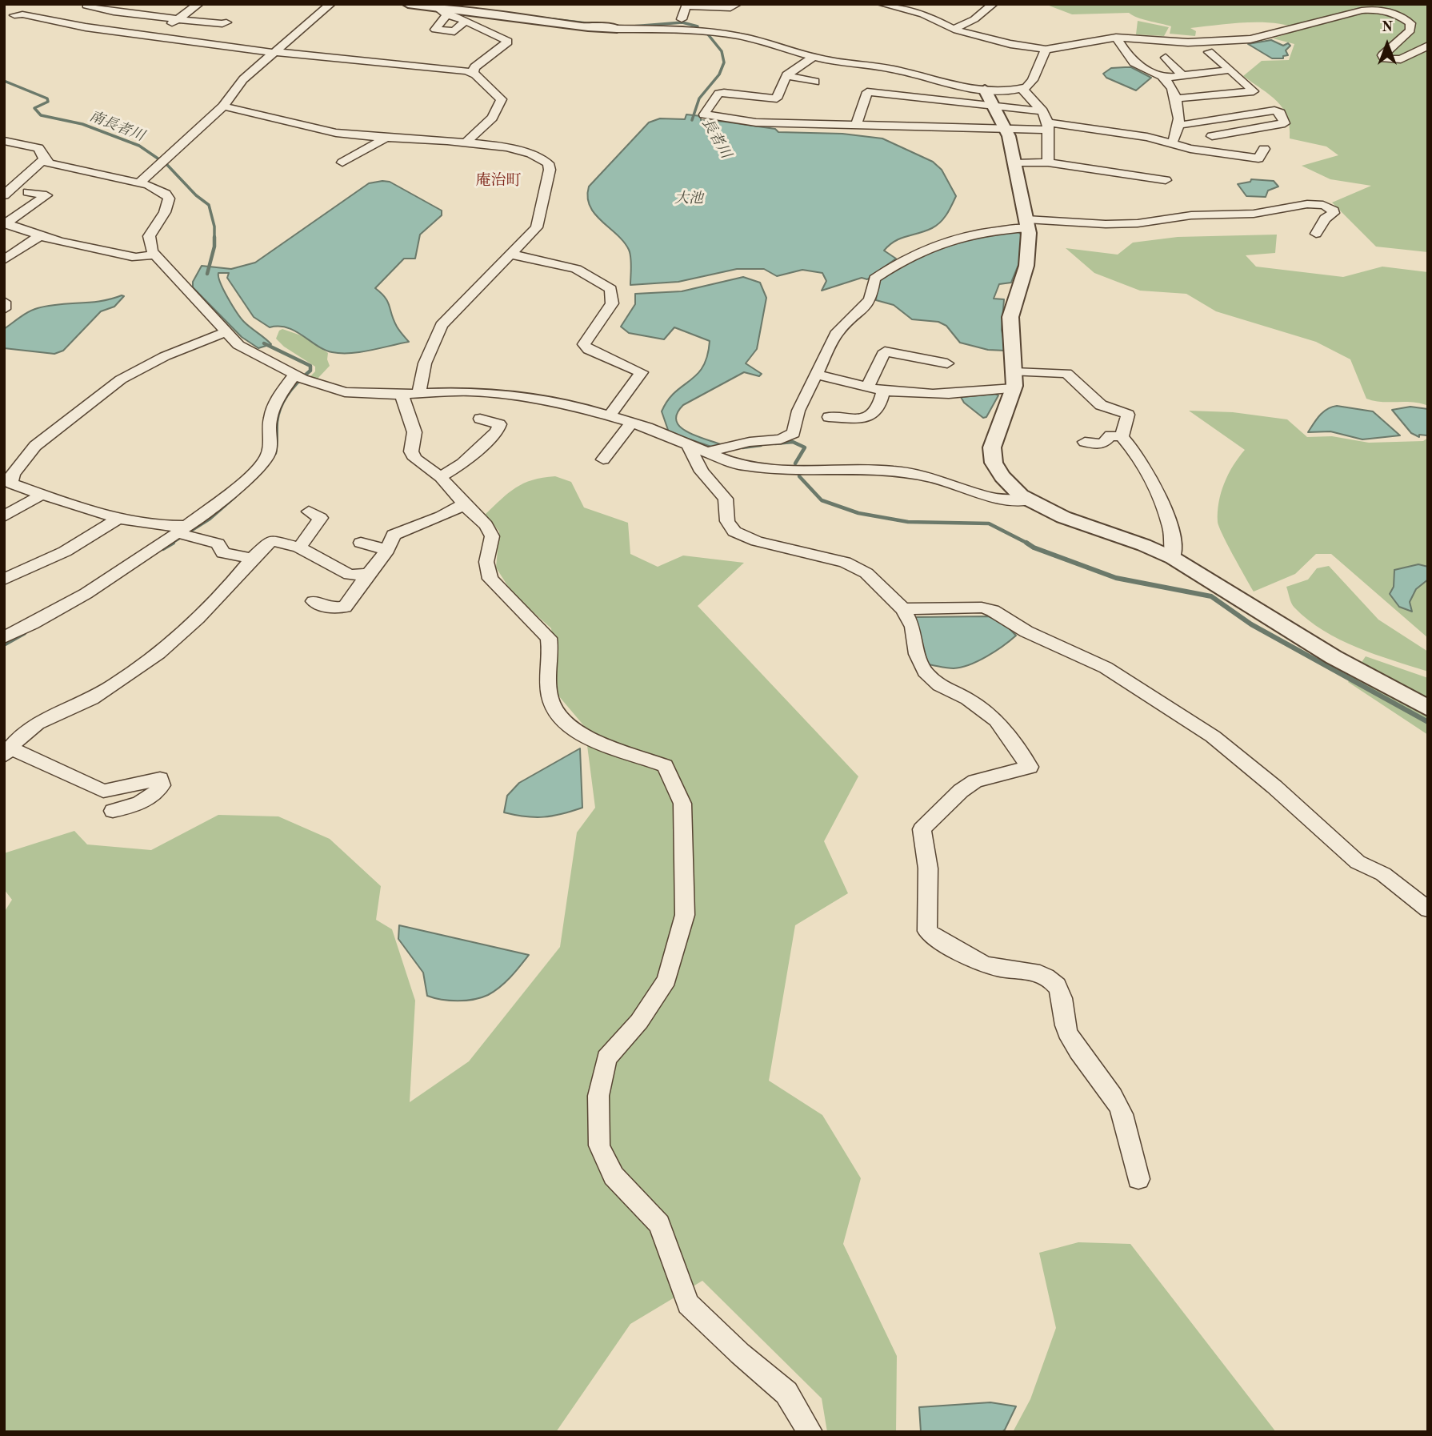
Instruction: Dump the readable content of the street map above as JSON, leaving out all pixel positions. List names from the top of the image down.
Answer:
{
  "districts": ["庵治町"],
  "water": ["南長者川", "長者川", "大池"],
  "north": "top"
}
